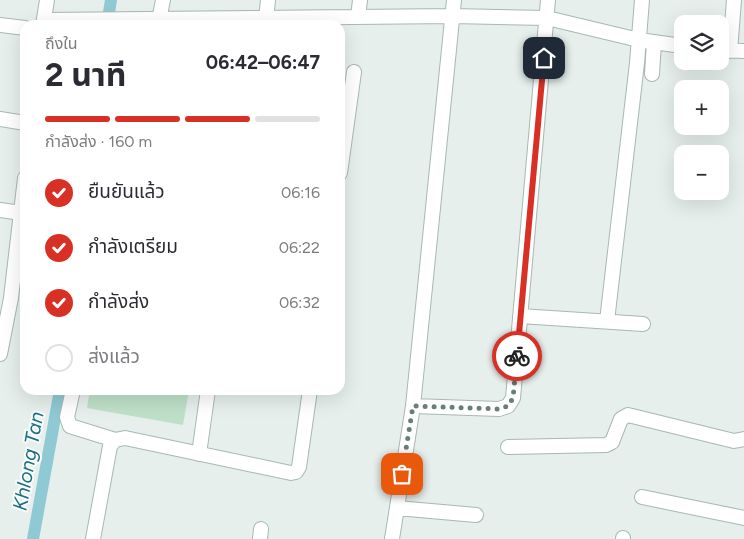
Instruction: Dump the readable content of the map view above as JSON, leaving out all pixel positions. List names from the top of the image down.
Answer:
{
  "water": ["Khlong Tan"],
  "page": {
    "map_buttons": ["+", "−"],
    "heading": ["2 นาที", "ถึงใน", "06:42–06:47"],
    "bar": "กำลังส่ง · 160 m",
    "list": [
      ["ยืนยันแล้ว", "06:16"],
      ["กำลังเตรียม", "06:22"],
      ["กำลังส่ง", "06:32"],
      "ส่งแล้ว"
    ]
  }
}
